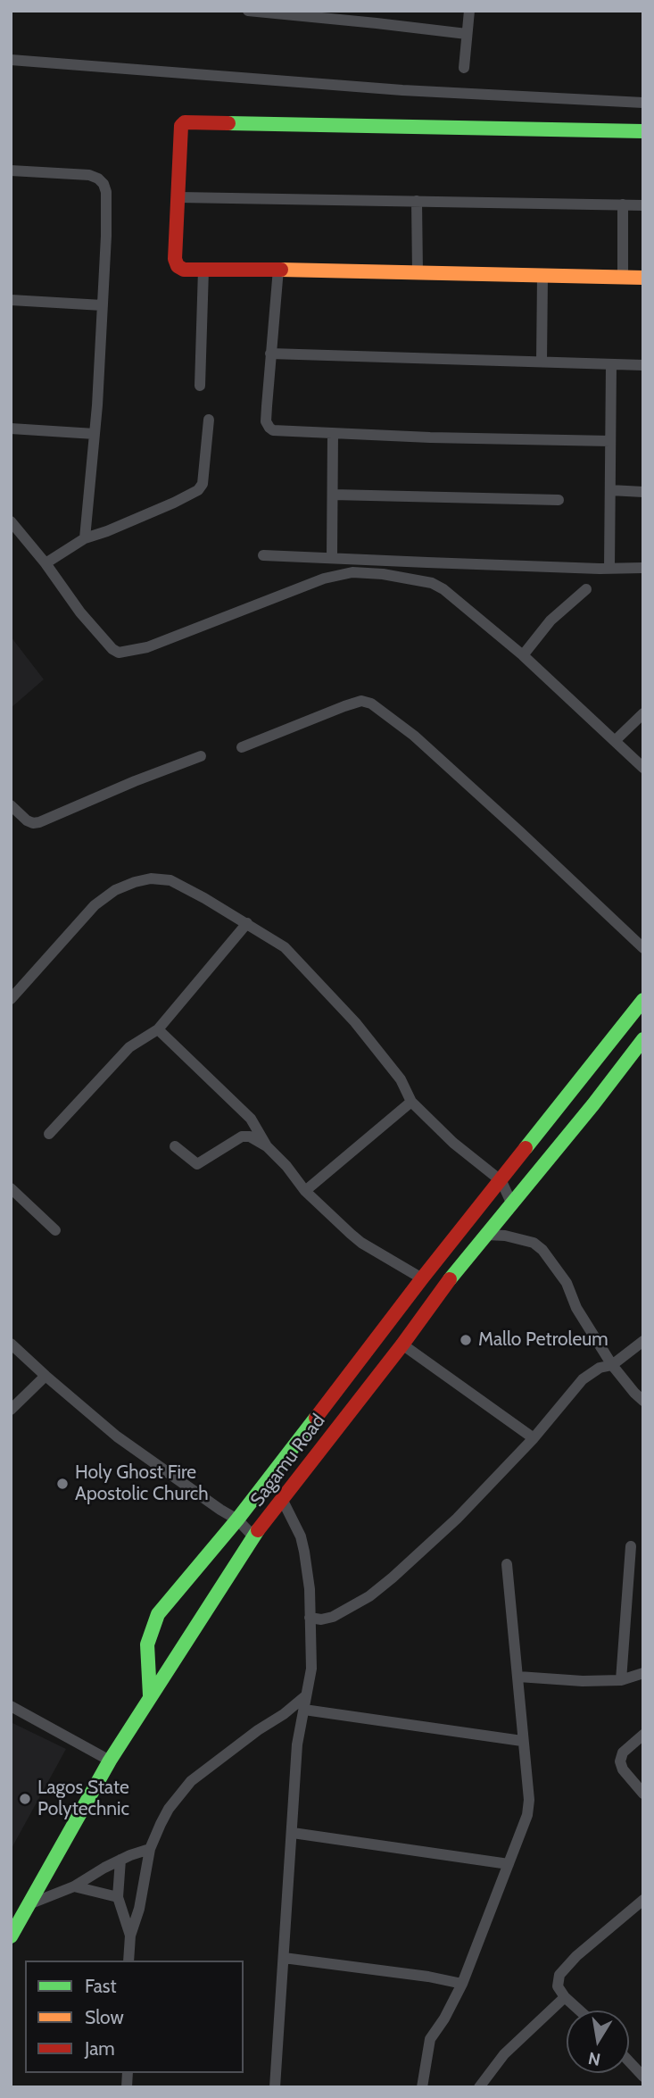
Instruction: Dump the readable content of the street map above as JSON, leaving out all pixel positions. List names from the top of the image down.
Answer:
{
  "streets": {
    "main road": ["Sagamu Road"]
  },
  "places": ["Mallo Petroleum", "Holy Ghost Fire Apostolic Church", "Lagos State Polytechnic"],
  "legend": ["Fast", "Slow", "Jam"],
  "north": "bottom"
}
